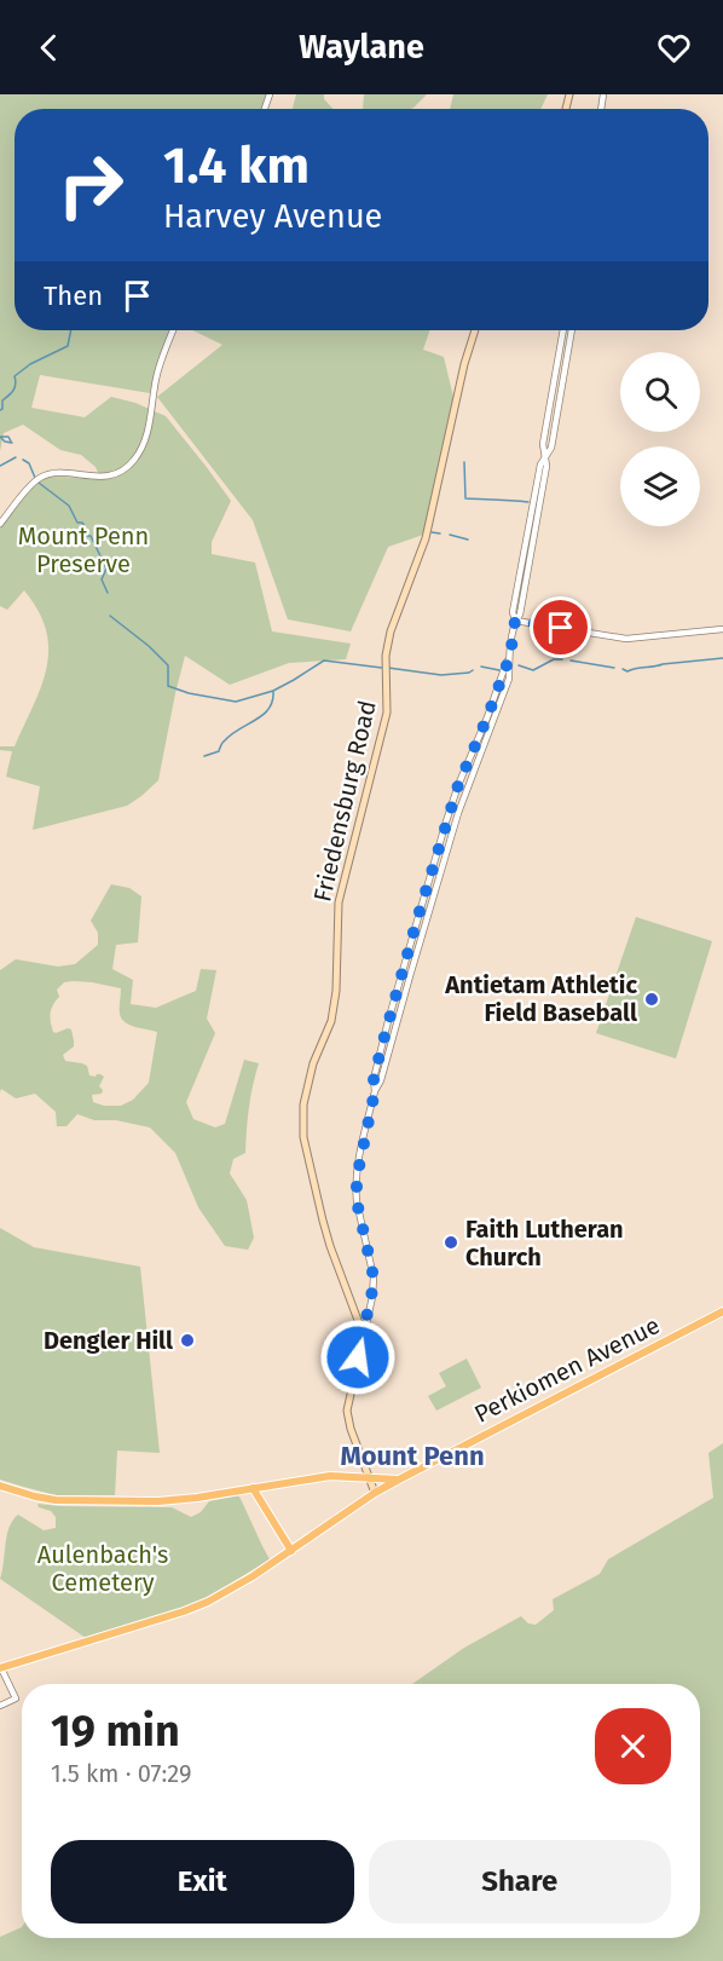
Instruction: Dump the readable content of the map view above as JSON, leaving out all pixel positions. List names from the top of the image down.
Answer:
{
  "streets": {
    "main road": ["Friedensburg Road", "Perkiomen Avenue"]
  },
  "districts": ["Mount Penn"],
  "parks": ["Mount Penn Preserve", "Aulenbach's Cemetery"],
  "places": ["Antietam Athletic Field Baseball", "Faith Lutheran Church", "Dengler Hill"],
  "page": {
    "header": "Waylane",
    "turn": ["1.4 km", "Harvey Avenue"],
    "then": "Then",
    "heading": ["19 min", "1.5 km · 07:29"],
    "buttons": ["Exit", "Share"]
  }
}
